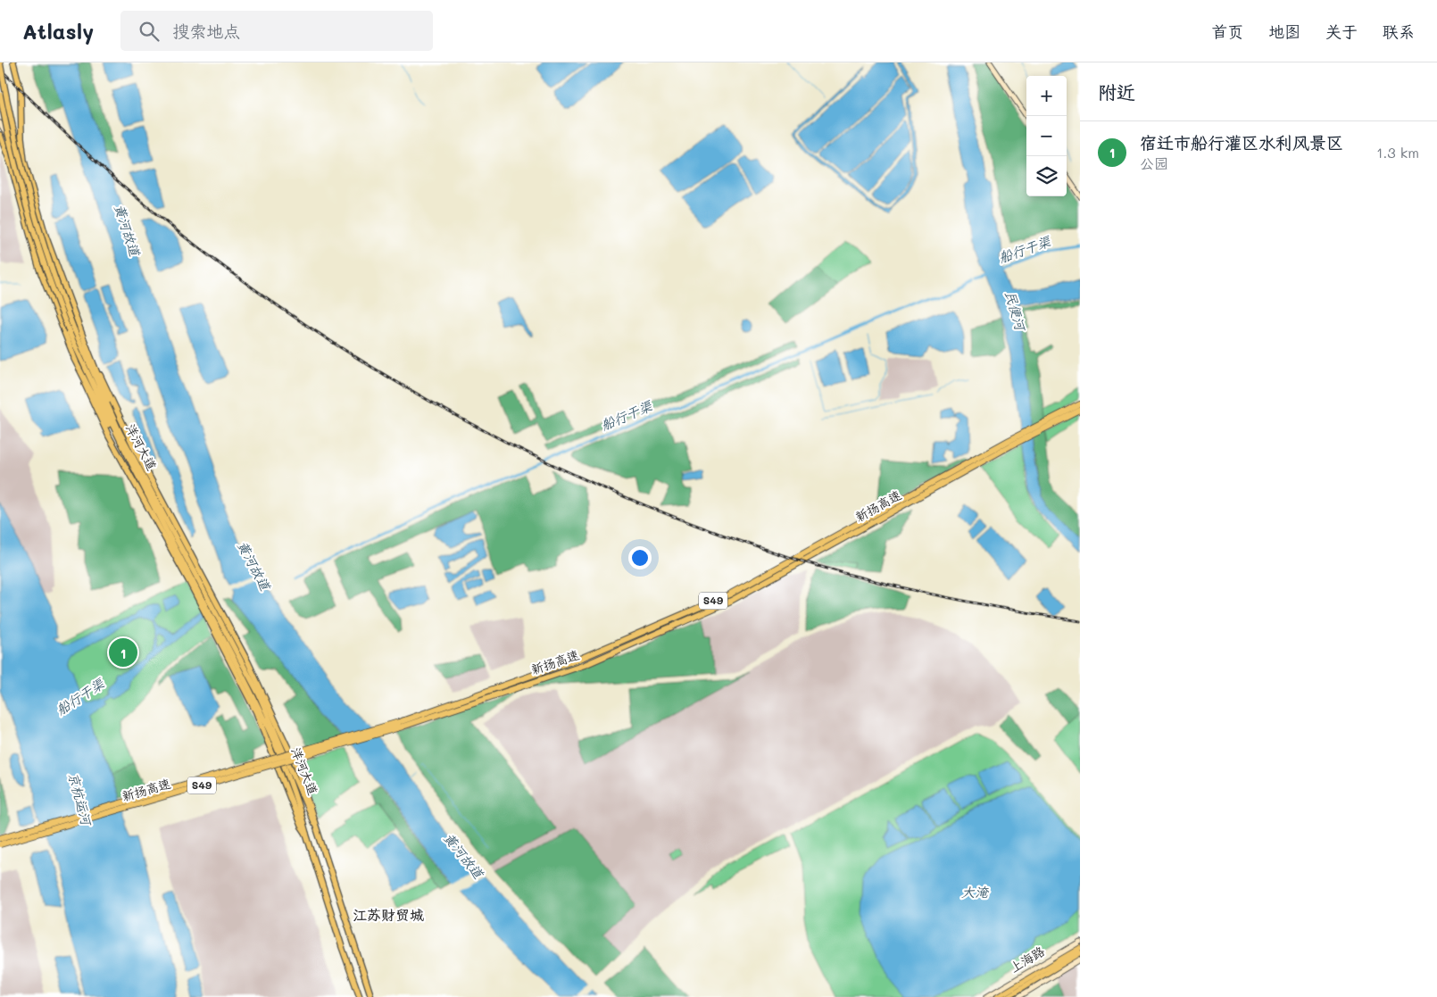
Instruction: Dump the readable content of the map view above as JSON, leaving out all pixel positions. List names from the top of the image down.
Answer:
{
  "streets": {
    "highway": ["新扬高速", "S49"],
    "main road": ["洋河大道", "上海路"]
  },
  "districts": ["江苏财贸城"],
  "water": [
    "黄河故道",
    "船行干渠",
    "民便河",
    "京杭运河",
    "大淹"
  ],
  "page": {
    "header": "Atlasly",
    "search": "搜索地点",
    "nav": [
      "首页",
      "地图",
      "关于",
      "联系"
    ],
    "heading": "附近",
    "map_buttons": ["+", "−"],
    "list": [
      {
        "mark": "1",
        "name": "宿迁市船行灌区水利风景区",
        "note": "公园",
        "value": "1.3 km"
      }
    ],
    "pins": "1"
  }
}
